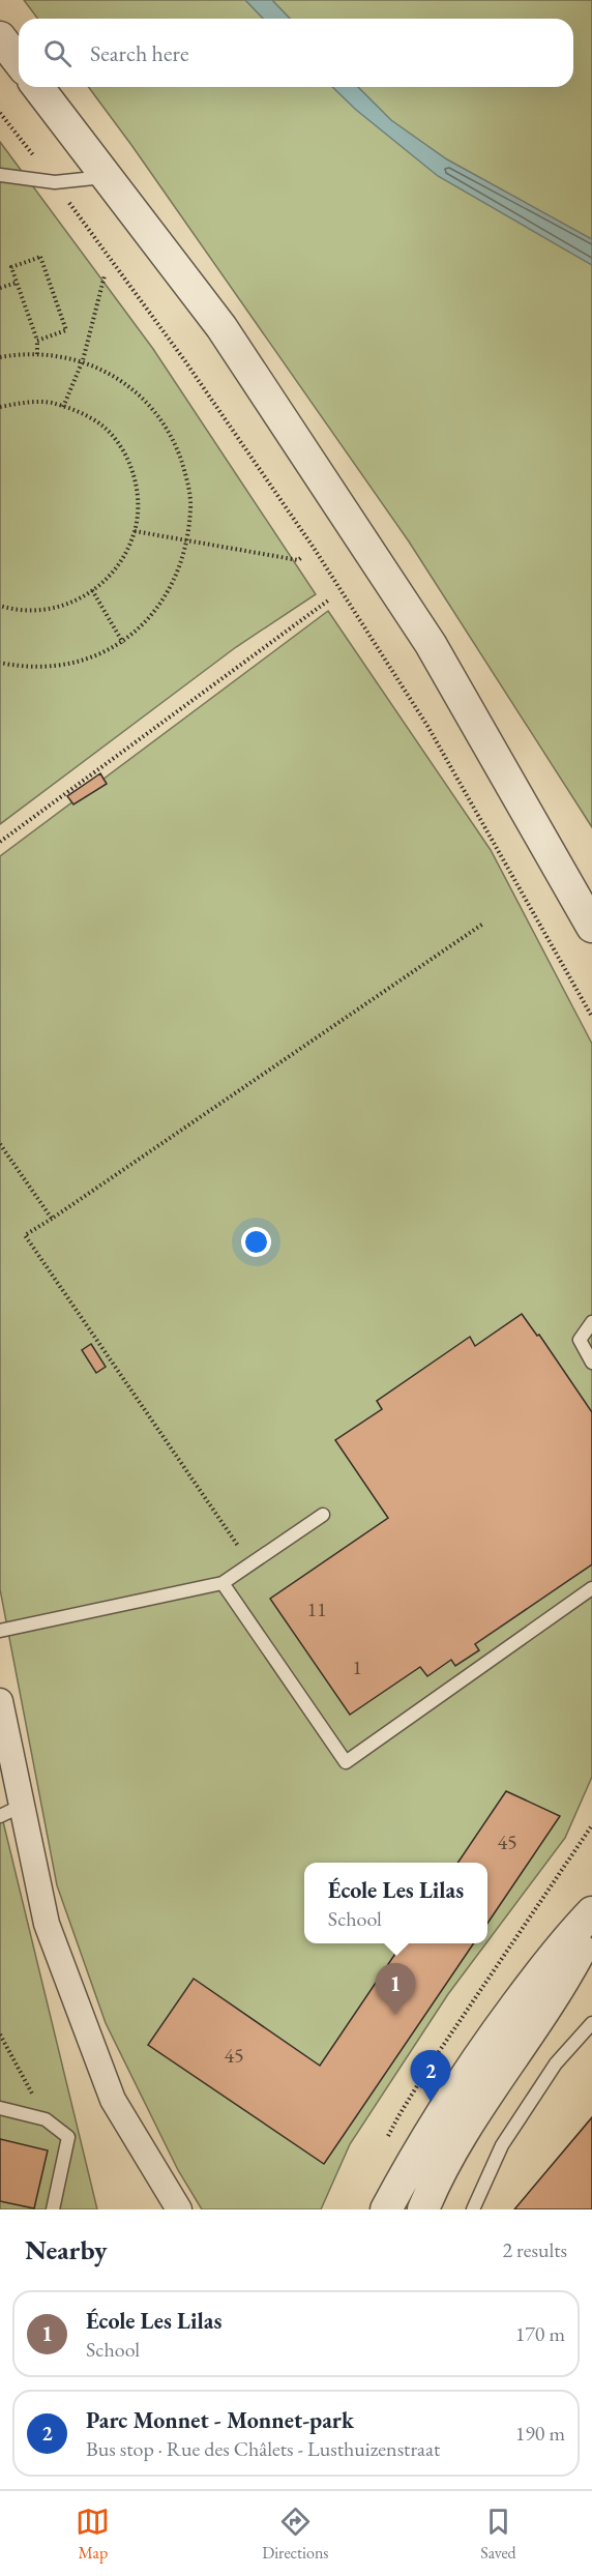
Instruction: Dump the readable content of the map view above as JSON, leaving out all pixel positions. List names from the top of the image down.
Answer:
{
  "house_numbers": [
    "11",
    "1",
    "45",
    "45"
  ],
  "page": {
    "search": "Search here",
    "popup": ["École Les Lilas", "School"],
    "pins": ["1", "2"],
    "heading": ["Nearby", "2 results"],
    "list": [
      {
        "mark": "1",
        "name": "École Les Lilas",
        "note": "School",
        "value": "170 m"
      },
      {
        "mark": "2",
        "name": "Parc Monnet - Monnet-park",
        "note": "Bus stop · Rue des Châlets - Lusthuizenstraat",
        "value": "190 m"
      }
    ],
    "nav": ["Map", "Directions", "Saved"]
  }
}
